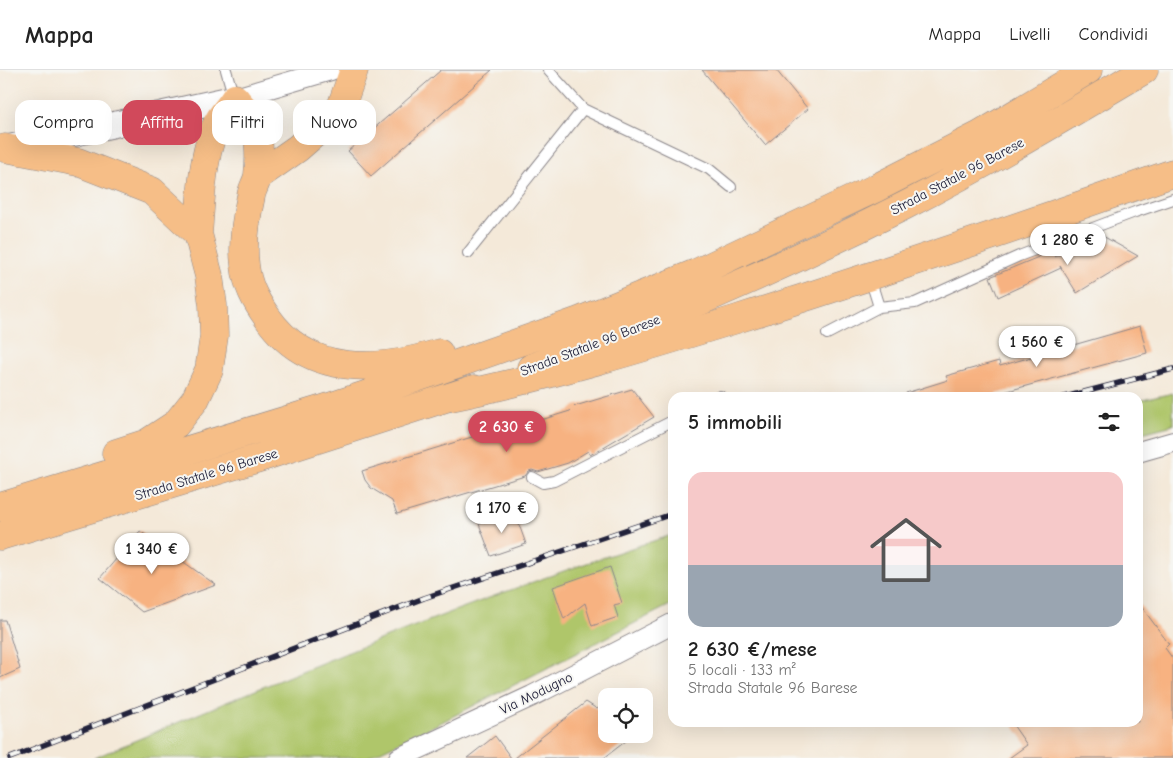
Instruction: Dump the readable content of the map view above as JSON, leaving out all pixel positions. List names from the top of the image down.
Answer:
{
  "streets": {
    "main road": ["Strada Statale 96 Barese"],
    "street": ["Via Modugno"]
  },
  "page": {
    "header": "Mappa",
    "nav": ["Mappa", "Livelli", "Condividi"],
    "chip": [
      "Compra",
      "Affitta",
      "Filtri",
      "Nuovo"
    ],
    "price": [
      "1 280 €",
      "1 560 €",
      "2 630 €",
      "1 170 €",
      "1 340 €"
    ],
    "heading": "5 immobili",
    "list": [
      {
        "name": "2 630 €/mese",
        "note": "5 locali · 133 m² · Strada Statale 96 Barese"
      }
    ]
  }
}
